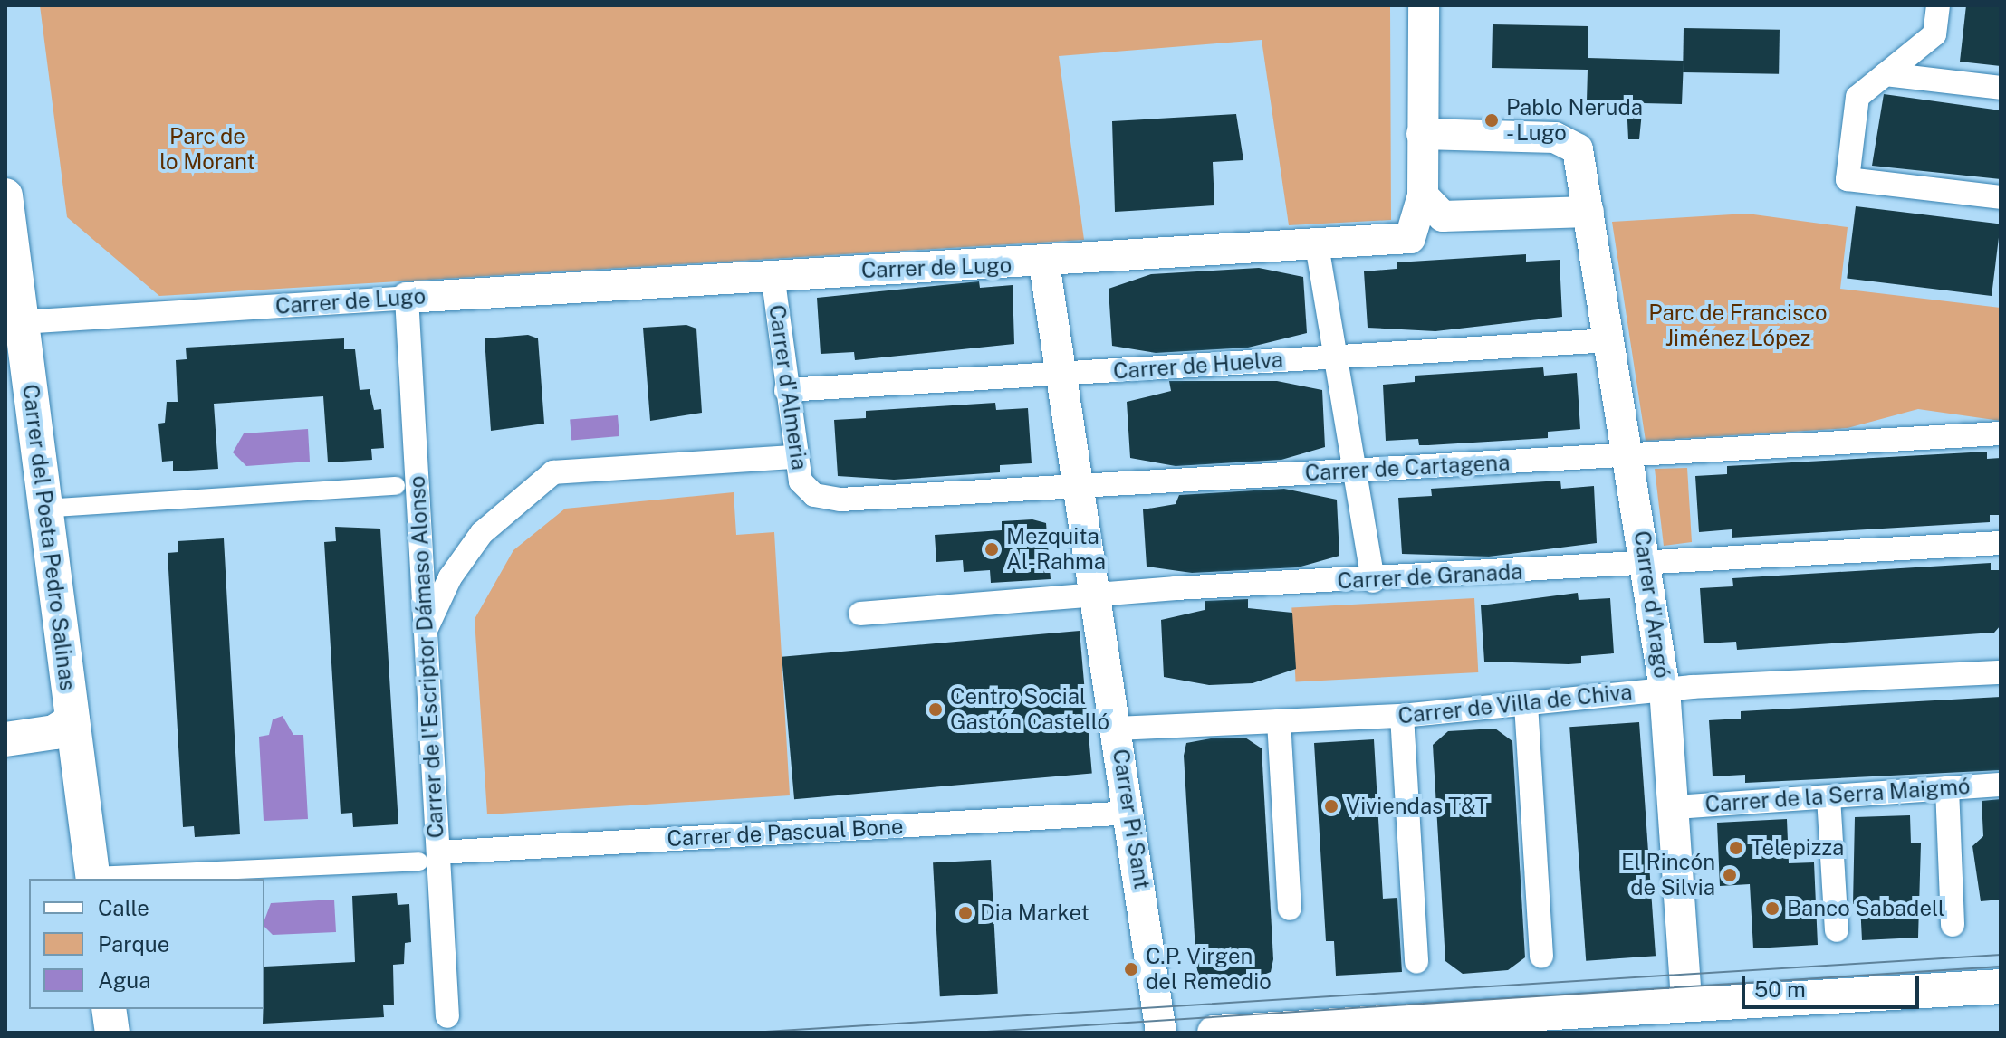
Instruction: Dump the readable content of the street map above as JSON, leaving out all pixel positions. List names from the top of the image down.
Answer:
{
  "streets": {
    "main road": ["Carrer del Poeta Pedro Salinas"],
    "street": [
      "Carrer de Lugo",
      "Carrer de Huelva",
      "Carrer d'Almeria",
      "Carrer de Cartagena",
      "Carrer de Granada",
      "Carrer d'Aragó",
      "Carrer de l'Escriptor Dámaso Alonso",
      "Carrer de Villa de Chiva",
      "Carrer de la Serra Maigmó",
      "Carrer Pi Sant",
      "Carrer de Pascual Bone"
    ]
  },
  "crossings": [
    ["Carrer de Lugo", "Carrer d'Almeria"],
    ["Carrer de Lugo", "Carrer del Poeta Pedro Salinas"],
    ["Carrer de Lugo", "Carrer de l'Escriptor Dámaso Alonso"],
    ["Carrer de Lugo", "Carrer Pi Sant"],
    ["Carrer de Huelva", "Carrer d'Almeria"],
    ["Carrer de Huelva", "Carrer d'Aragó"],
    ["Carrer de Huelva", "Carrer Pi Sant"],
    ["Carrer d'Almeria", "Carrer de Cartagena"],
    ["Carrer de Cartagena", "Carrer d'Aragó"],
    ["Carrer de Cartagena", "Carrer Pi Sant"],
    ["Carrer de Granada", "Carrer d'Aragó"],
    ["Carrer de Granada", "Carrer Pi Sant"],
    ["Carrer d'Aragó", "Carrer de Villa de Chiva"],
    ["Carrer d'Aragó", "Carrer de la Serra Maigmó"],
    ["Carrer de l'Escriptor Dámaso Alonso", "Carrer de Pascual Bone"],
    ["Carrer de Villa de Chiva", "Carrer Pi Sant"],
    ["Carrer Pi Sant", "Carrer de Pascual Bone"]
  ],
  "parks": ["Parc de lo Morant", "Parc de Francisco Jiménez López"],
  "places": [
    "Pablo Neruda - Lugo",
    "Mezquita Al-Rahma",
    "Centro Social Gastón Castelló",
    "Viviendas T&T",
    "Telepizza",
    "El Rincón de Silvia",
    "Banco Sabadell",
    "Dia Market",
    "C.P. Virgen del Remedio"
  ],
  "legend": ["Calle", "Parque", "Agua"],
  "scale_bar": "50 m"
}
